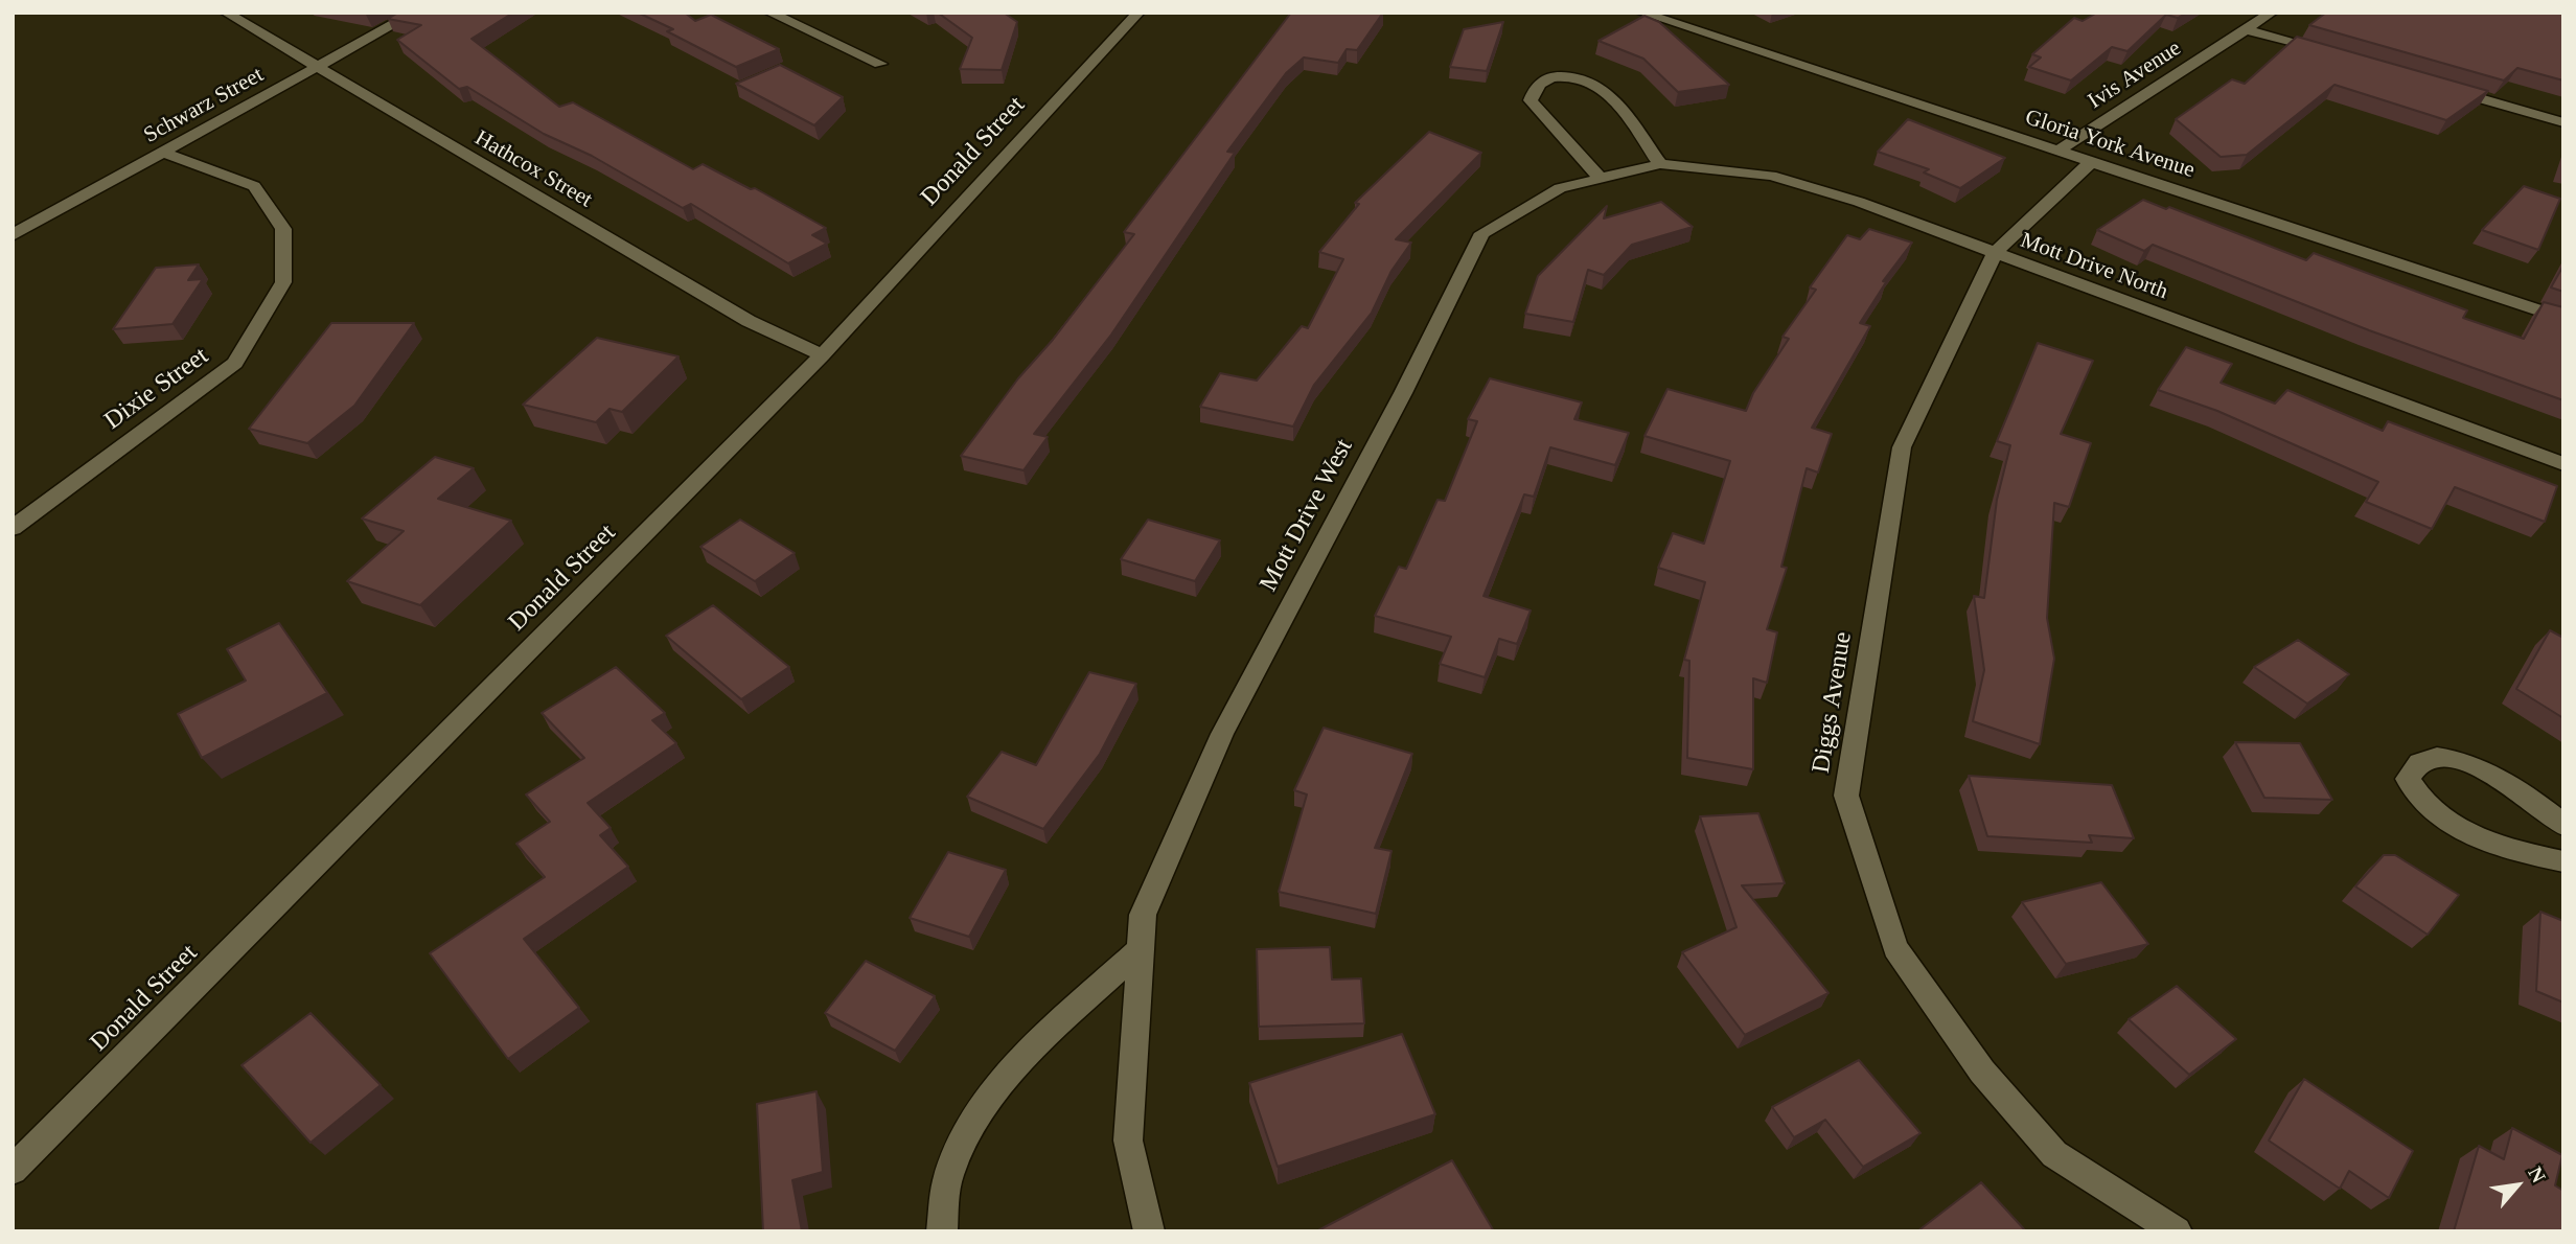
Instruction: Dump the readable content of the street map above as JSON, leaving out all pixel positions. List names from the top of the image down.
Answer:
{
  "streets": {
    "street": [
      "Ivis Avenue",
      "Schwarz Street",
      "Gloria York Avenue",
      "Donald Street",
      "Hathcox Street",
      "Mott Drive North",
      "Dixie Street",
      "Mott Drive West",
      "Diggs Avenue"
    ]
  },
  "crossings": [
    ["Ivis Avenue", "Gloria York Avenue"],
    ["Schwarz Street", "Hathcox Street"],
    ["Schwarz Street", "Dixie Street"],
    ["Gloria York Avenue", "Diggs Avenue"],
    ["Donald Street", "Hathcox Street"],
    ["Mott Drive North", "Mott Drive West"],
    ["Mott Drive North", "Diggs Avenue"]
  ],
  "north": "top right"
}
